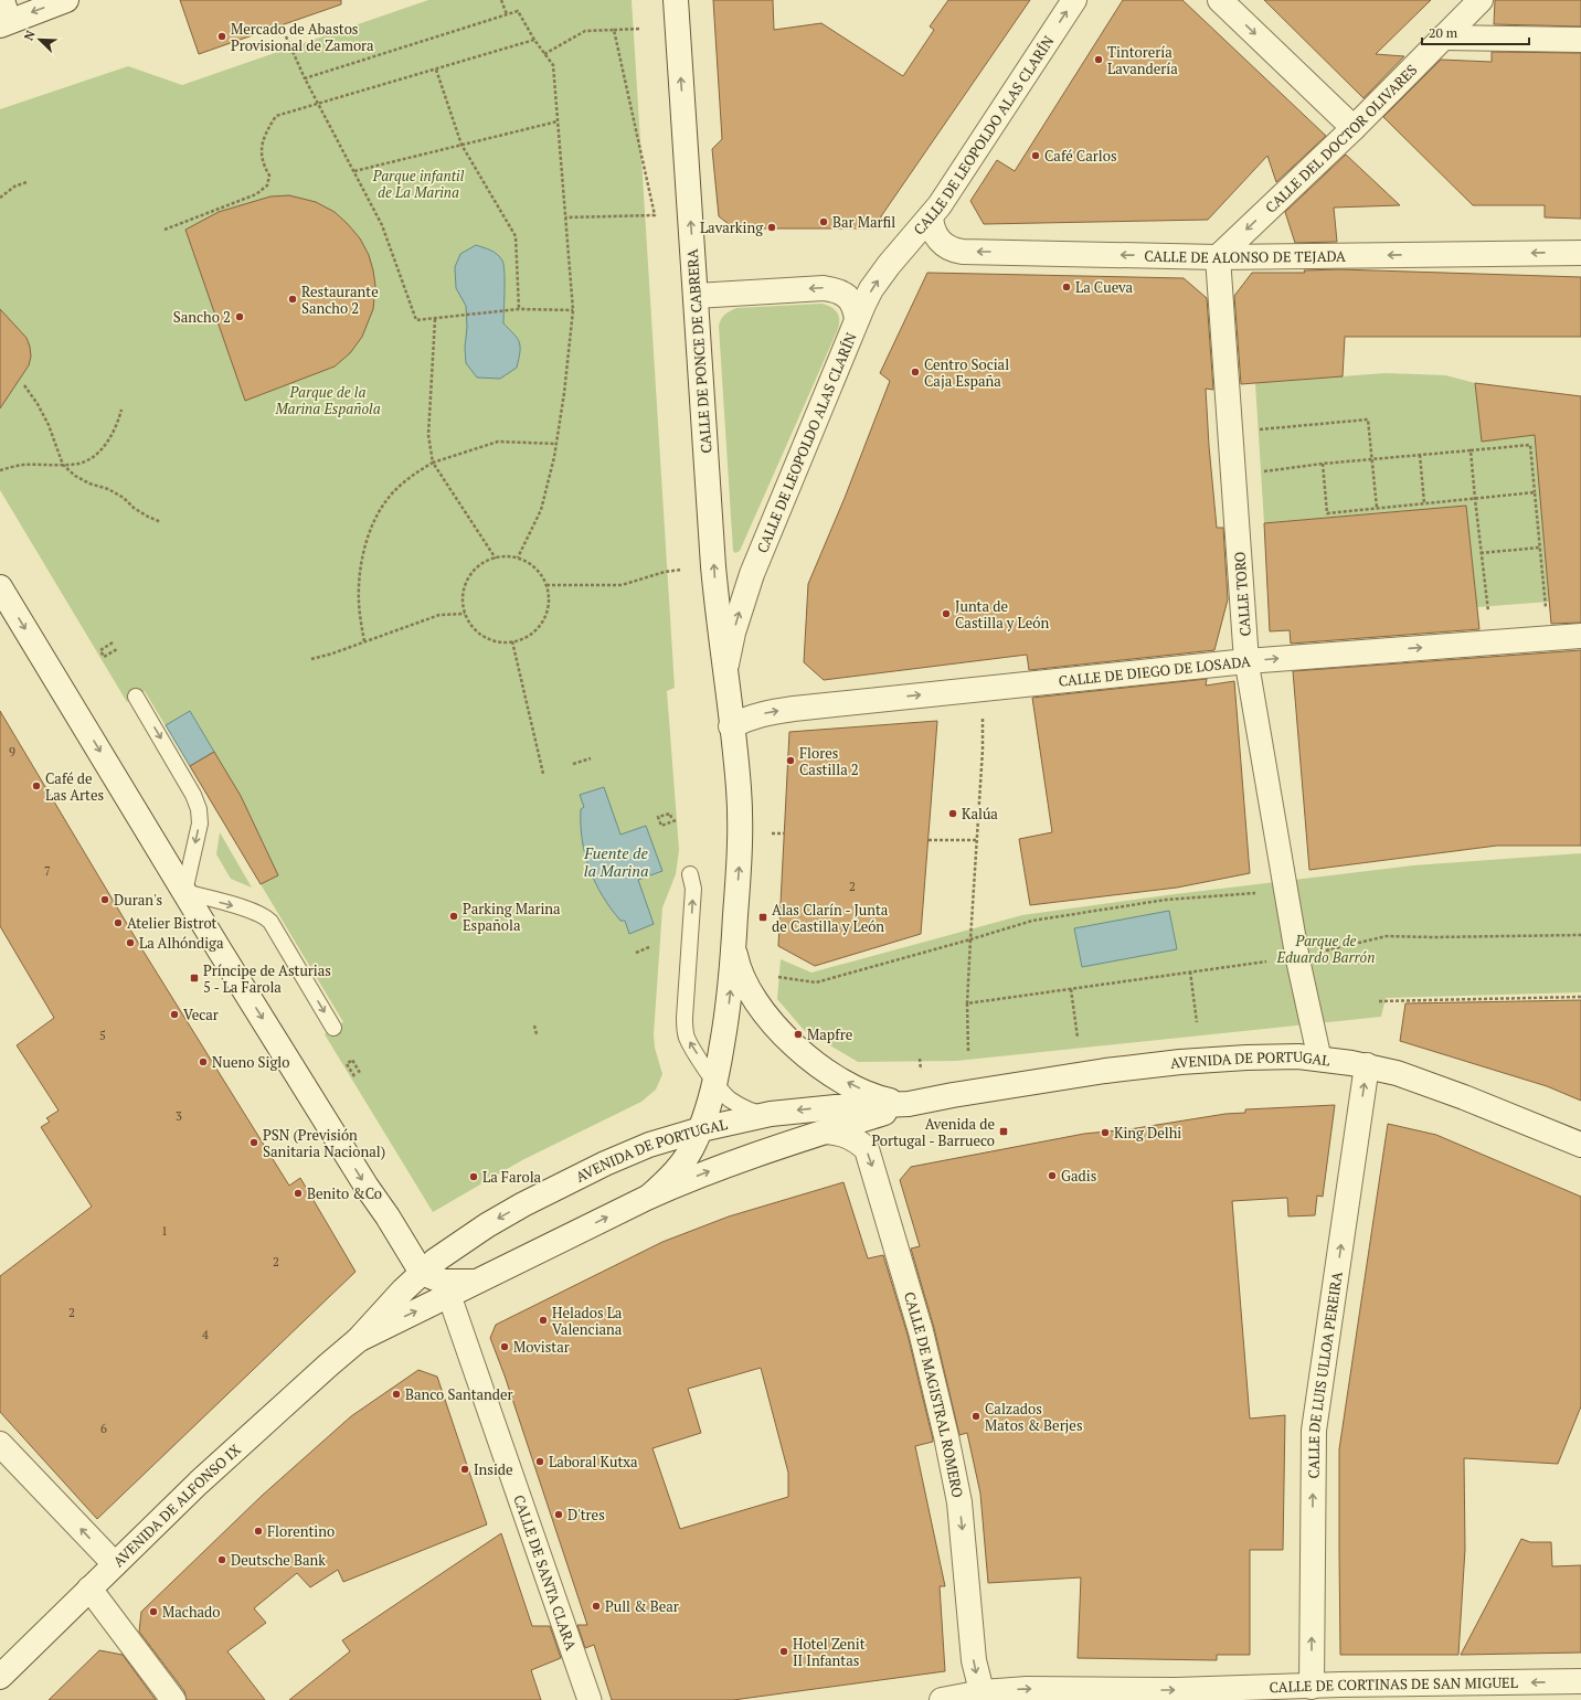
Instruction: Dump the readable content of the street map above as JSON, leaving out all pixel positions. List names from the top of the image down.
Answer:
{
  "streets": {
    "street": [
      "CALLE DE LEOPOLDO ALAS CLARÍN",
      "CALLE DEL DOCTOR OLIVARES",
      "CALLE DE ALONSO DE TEJADA",
      "CALLE DE PONCE DE CABRERA",
      "CALLE TORO",
      "CALLE DE DIEGO DE LOSADA",
      "AVENIDA DE PORTUGAL",
      "CALLE DE LUIS ULLOA PEREIRA",
      "CALLE DE MAGISTRAL ROMERO",
      "AVENIDA DE ALFONSO IX",
      "CALLE DE SANTA CLARA",
      "CALLE DE CORTINAS DE SAN MIGUEL"
    ]
  },
  "crossings": [
    ["CALLE DE LEOPOLDO ALAS CLARÍN", "CALLE DE ALONSO DE TEJADA"],
    ["CALLE DE LEOPOLDO ALAS CLARÍN", "CALLE DE PONCE DE CABRERA"],
    ["CALLE DE LEOPOLDO ALAS CLARÍN", "CALLE DE DIEGO DE LOSADA"],
    ["CALLE DE LEOPOLDO ALAS CLARÍN", "AVENIDA DE PORTUGAL"],
    ["CALLE DEL DOCTOR OLIVARES", "CALLE DE ALONSO DE TEJADA"],
    ["CALLE DEL DOCTOR OLIVARES", "CALLE TORO"],
    ["CALLE DE ALONSO DE TEJADA", "CALLE TORO"],
    ["CALLE TORO", "CALLE DE DIEGO DE LOSADA"],
    ["CALLE TORO", "AVENIDA DE PORTUGAL"],
    ["AVENIDA DE PORTUGAL", "CALLE DE LUIS ULLOA PEREIRA"],
    ["AVENIDA DE PORTUGAL", "CALLE DE MAGISTRAL ROMERO"],
    ["AVENIDA DE PORTUGAL", "AVENIDA DE ALFONSO IX"],
    ["CALLE DE LUIS ULLOA PEREIRA", "CALLE DE CORTINAS DE SAN MIGUEL"],
    ["CALLE DE MAGISTRAL ROMERO", "CALLE DE CORTINAS DE SAN MIGUEL"],
    ["AVENIDA DE ALFONSO IX", "CALLE DE SANTA CLARA"]
  ],
  "one_way": [
    "CALLE DE LEOPOLDO ALAS CLARÍN",
    "CALLE DEL DOCTOR OLIVARES",
    "CALLE DE PONCE DE CABRERA",
    "CALLE DE DIEGO DE LOSADA",
    "CALLE DE LUIS ULLOA PEREIRA",
    "CALLE DE MAGISTRAL ROMERO"
  ],
  "water": ["Fuente de la Marina"],
  "parks": ["Parque infantil de La Marina", "Parque de la Marina Española", "Parque de Eduardo Barrón"],
  "places": {
    "other": [
      "Mercado de Abastos Provisional de Zamora",
      "Tintorería Lavandería",
      "Café Carlos",
      "Bar Marfil",
      "Lavarking",
      "La Cueva",
      "Restaurante Sancho 2",
      "Sancho 2",
      "Centro Social Caja España",
      "Junta de Castilla y León",
      "Flores Castilla 2",
      "Café de Las Artes",
      "Kalúa",
      "Duran's",
      "Parking Marina Española",
      "Atelier Bistrot",
      "La Alhóndiga",
      "Vecar",
      "Mapfre",
      "Nueno Siglo",
      "King Delhi",
      "PSN (Previsión Sanitaria Nacional)",
      "Gadis",
      "La Farola",
      "Benito &Co",
      "Helados La Valenciana",
      "Movistar",
      "Banco Santander",
      "Calzados Matos & Berjes",
      "Laboral Kutxa",
      "Inside",
      "D'tres",
      "Florentino",
      "Deutsche Bank",
      "Pull & Bear",
      "Machado",
      "Hotel Zenit II Infantas"
    ],
    "transit": ["Alas Clarín - Junta de Castilla y León", "Príncipe de Asturias 5 - La Farola", "Avenida de Portugal - Barrueco"]
  },
  "house_numbers": [
    "9",
    "7",
    "2",
    "5",
    "3",
    "1",
    "2",
    "2",
    "4",
    "6"
  ],
  "scale_bar": "20 m",
  "north": "top left"
}
